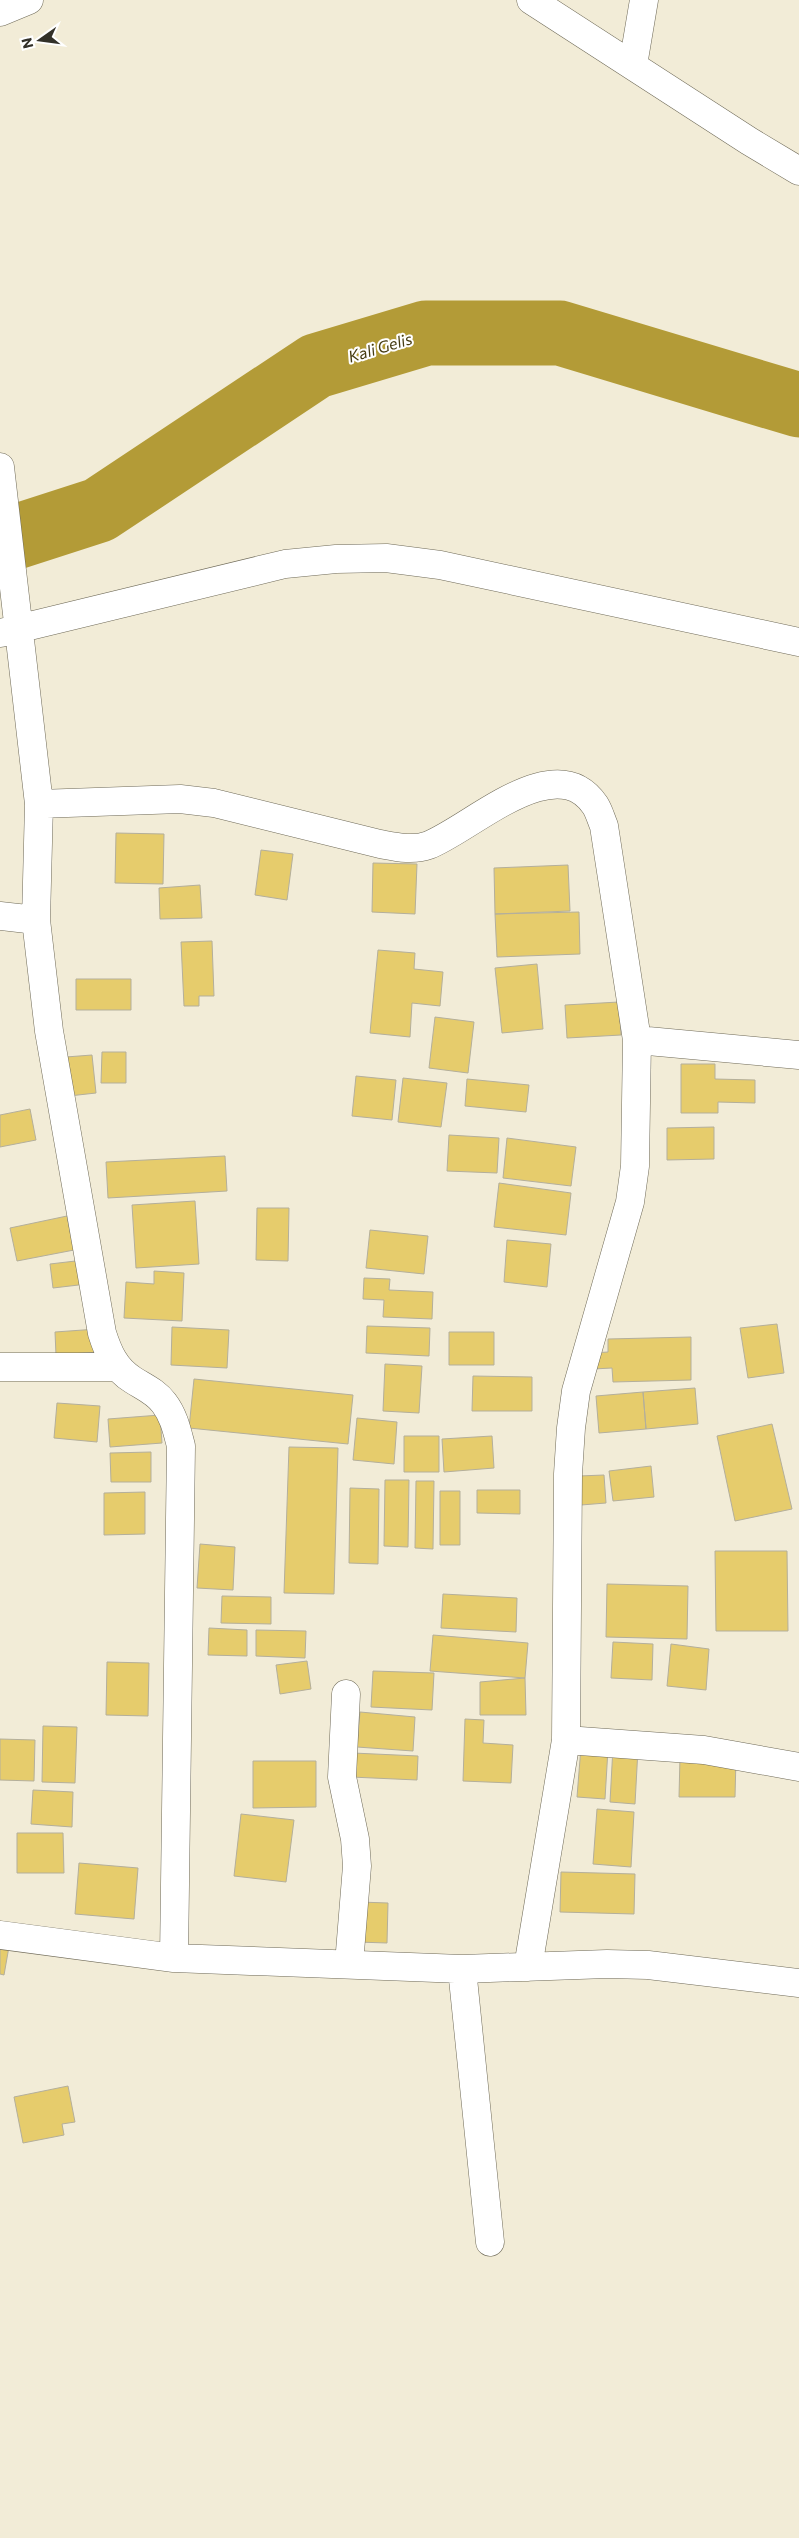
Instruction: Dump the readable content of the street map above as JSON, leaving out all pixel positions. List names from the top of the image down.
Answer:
{
  "water": ["Kali Gelis"],
  "north": "left"
}
